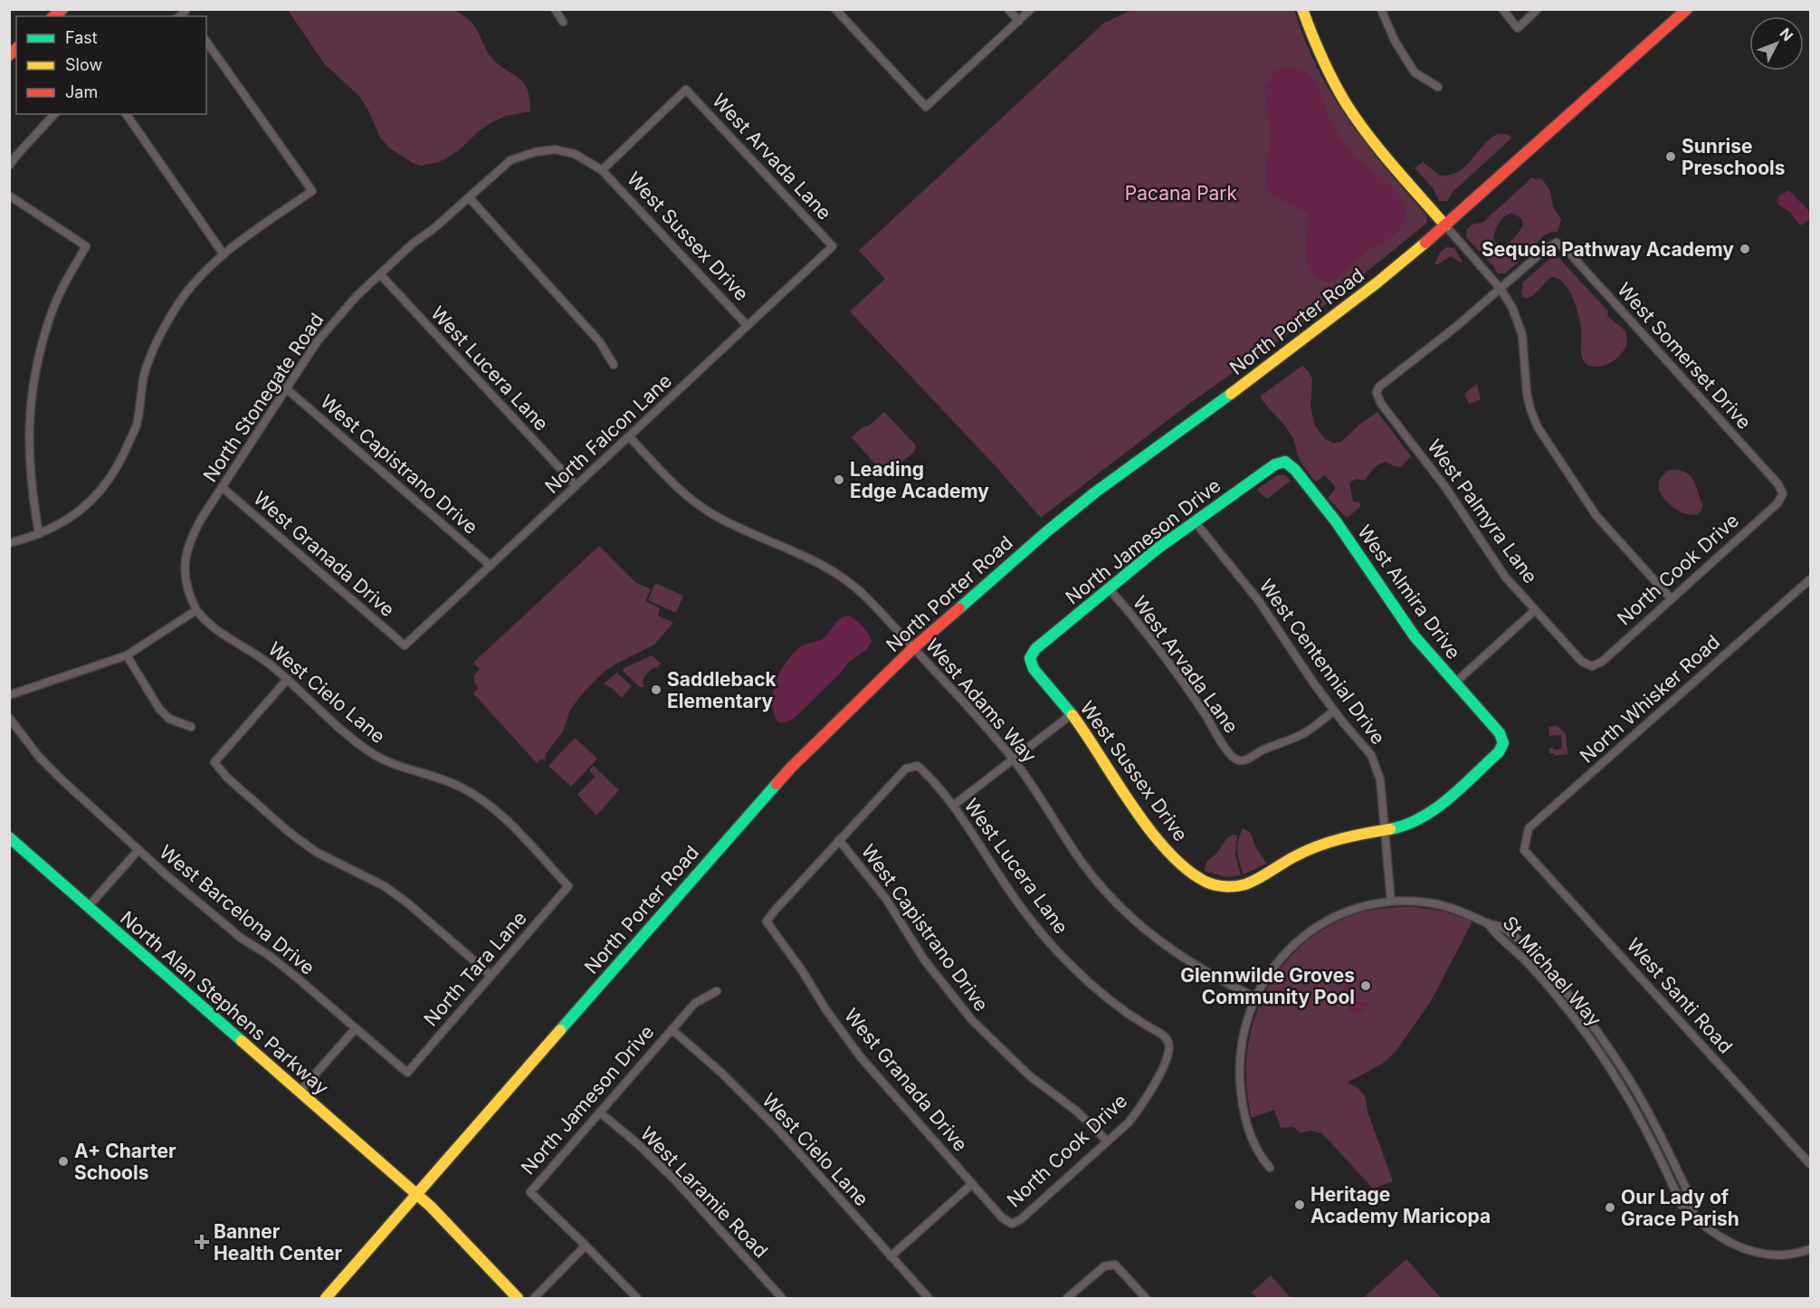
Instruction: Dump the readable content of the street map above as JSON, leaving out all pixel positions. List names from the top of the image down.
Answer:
{
  "streets": {
    "street": [
      "West Arvada Lane",
      "West Sussex Drive",
      "North Porter Road",
      "West Somerset Drive",
      "West Lucera Lane",
      "North Stonegate Road",
      "North Falcon Lane",
      "West Capistrano Drive",
      "West Palmyra Lane",
      "North Jameson Drive",
      "West Granada Drive",
      "North Cook Drive",
      "West Almira Drive",
      "West Centennial Drive",
      "West Cielo Lane",
      "North Whisker Road",
      "West Adams Way",
      "West Barcelona Drive",
      "North Tara Lane",
      "St Michael Way",
      "West Santi Road",
      "North Alan Stephens Parkway",
      "West Laramie Road"
    ]
  },
  "crossings": [
    ["West Arvada Lane", "West Sussex Drive"],
    ["West Arvada Lane", "North Stonegate Road"],
    ["West Arvada Lane", "North Falcon Lane"],
    ["West Arvada Lane", "North Jameson Drive"],
    ["West Arvada Lane", "West Centennial Drive"],
    ["West Sussex Drive", "North Stonegate Road"],
    ["West Sussex Drive", "North Falcon Lane"],
    ["West Sussex Drive", "North Jameson Drive"],
    ["West Sussex Drive", "West Almira Drive"],
    ["West Sussex Drive", "West Centennial Drive"],
    ["North Porter Road", "West Adams Way"],
    ["North Porter Road", "North Alan Stephens Parkway"],
    ["West Somerset Drive", "West Palmyra Lane"],
    ["West Somerset Drive", "North Cook Drive"],
    ["West Lucera Lane", "North Stonegate Road"],
    ["West Lucera Lane", "North Falcon Lane"],
    ["West Lucera Lane", "West Capistrano Drive"],
    ["West Lucera Lane", "West Granada Drive"],
    ["West Lucera Lane", "North Cook Drive"],
    ["North Stonegate Road", "West Capistrano Drive"],
    ["North Stonegate Road", "West Granada Drive"],
    ["North Stonegate Road", "West Cielo Lane"],
    ["North Falcon Lane", "West Capistrano Drive"],
    ["North Falcon Lane", "West Granada Drive"],
    ["North Falcon Lane", "West Adams Way"],
    ["West Capistrano Drive", "West Granada Drive"],
    ["West Capistrano Drive", "North Cook Drive"],
    ["West Palmyra Lane", "North Cook Drive"],
    ["North Jameson Drive", "West Almira Drive"],
    ["North Jameson Drive", "West Centennial Drive"],
    ["North Jameson Drive", "West Cielo Lane"],
    ["North Jameson Drive", "West Laramie Road"],
    ["West Granada Drive", "North Cook Drive"],
    ["West Almira Drive", "West Centennial Drive"],
    ["West Cielo Lane", "North Tara Lane"],
    ["North Whisker Road", "West Santi Road"],
    ["West Barcelona Drive", "North Tara Lane"]
  ],
  "parks": ["Pacana Park"],
  "places": {
    "other": [
      "Sunrise Preschools",
      "Sequoia Pathway Academy",
      "Leading Edge Academy",
      "Saddleback Elementary",
      "Glennwilde Groves Community Pool",
      "A+ Charter Schools",
      "Heritage Academy Maricopa",
      "Our Lady of Grace Parish"
    ],
    "health": ["Banner Health Center"]
  },
  "legend": ["Fast", "Slow", "Jam"],
  "north": "top right"
}
